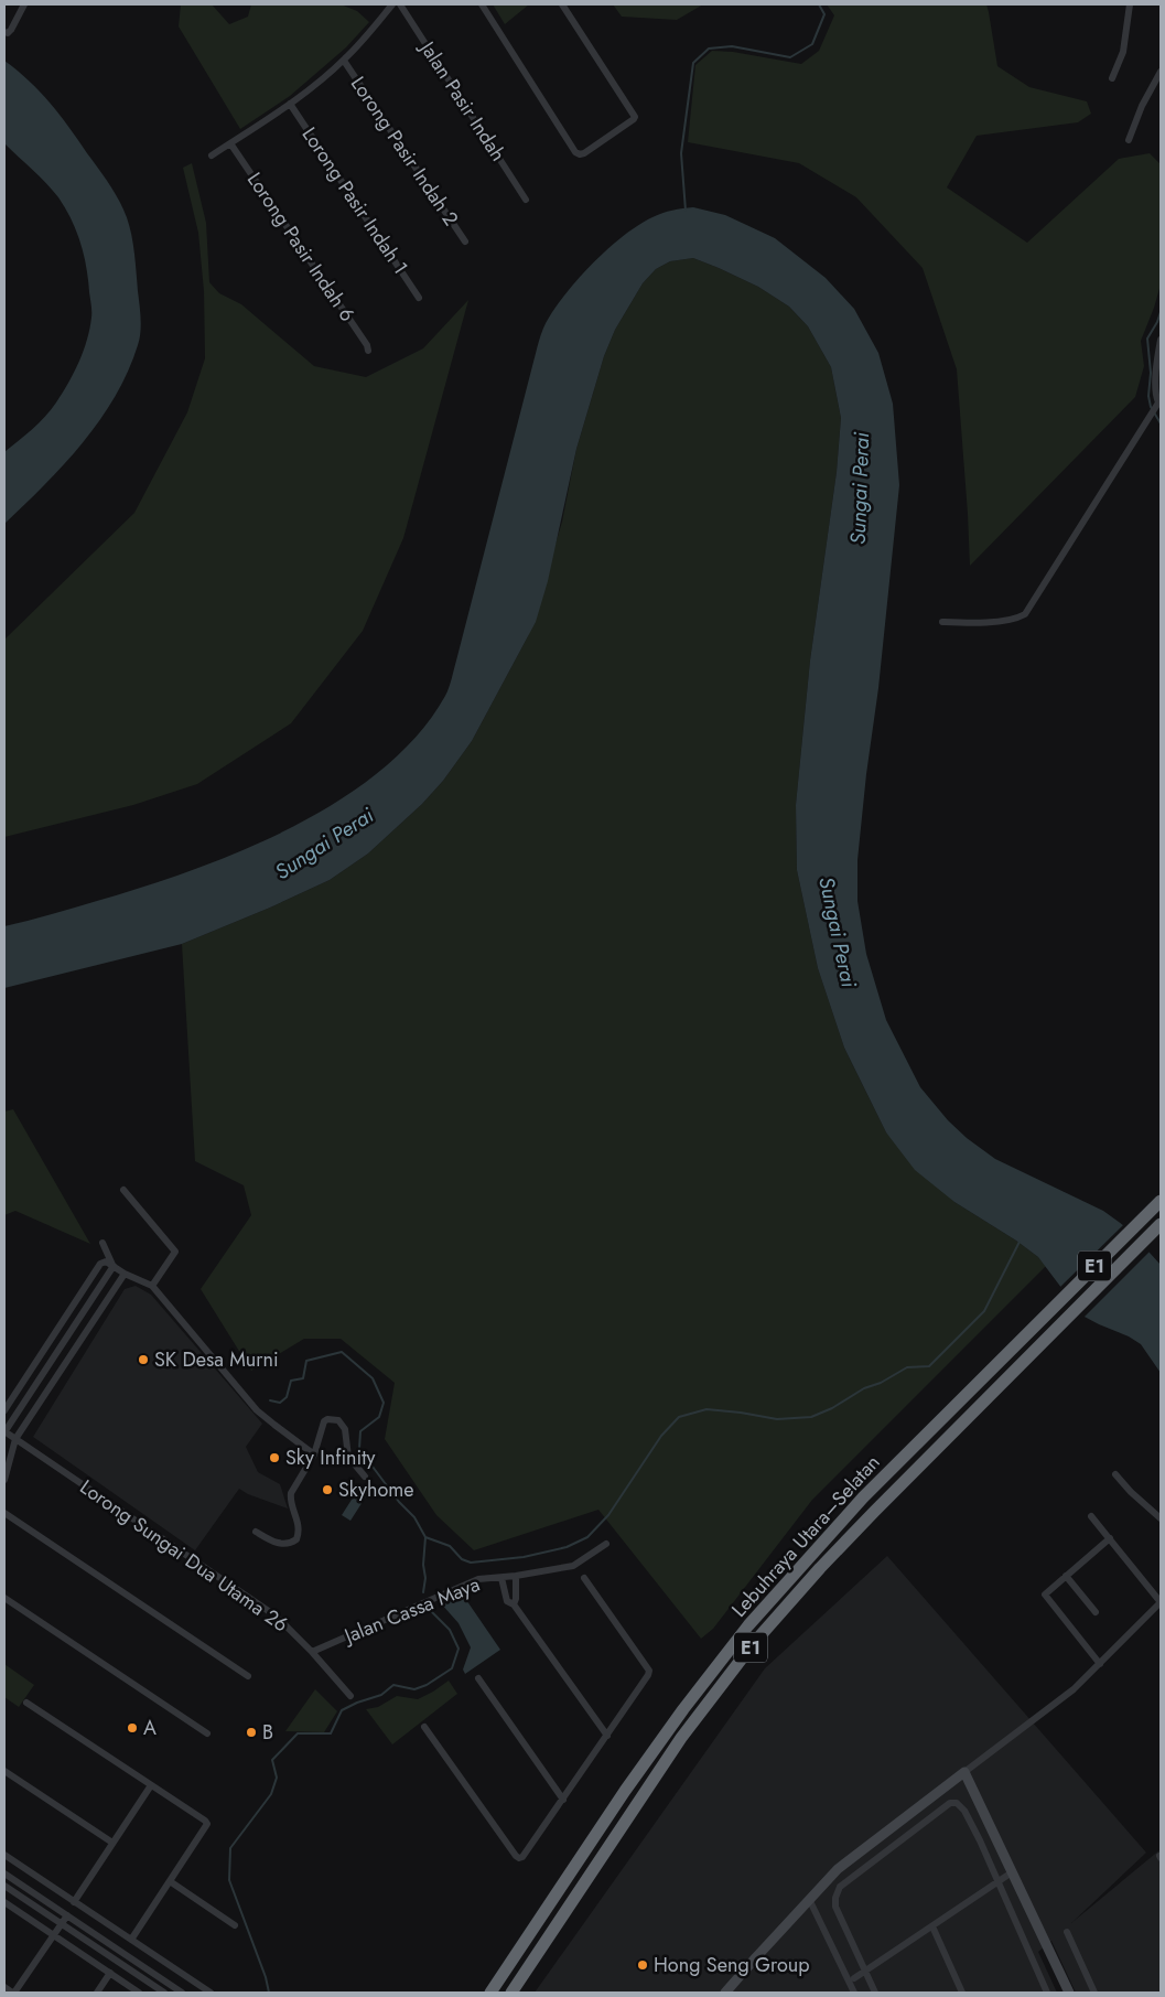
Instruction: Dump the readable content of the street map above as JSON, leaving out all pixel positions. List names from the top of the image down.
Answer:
{
  "streets": {
    "highway": ["E1", "Lebuhraya Utara–Selatan"],
    "street": [
      "Jalan Pasir Indah",
      "Lorong Pasir Indah 2",
      "Lorong Pasir Indah 1",
      "Lorong Pasir Indah 6",
      "Lorong Sungai Dua Utama 26",
      "Jalan Cassa Maya"
    ]
  },
  "crossings": [
    ["Lorong Sungai Dua Utama 26", "Jalan Cassa Maya"]
  ],
  "water": ["Sungai Perai"],
  "places": [
    "SK Desa Murni",
    "Sky Infinity",
    "Skyhome",
    "A",
    "B",
    "Hong Seng Group"
  ]
}
